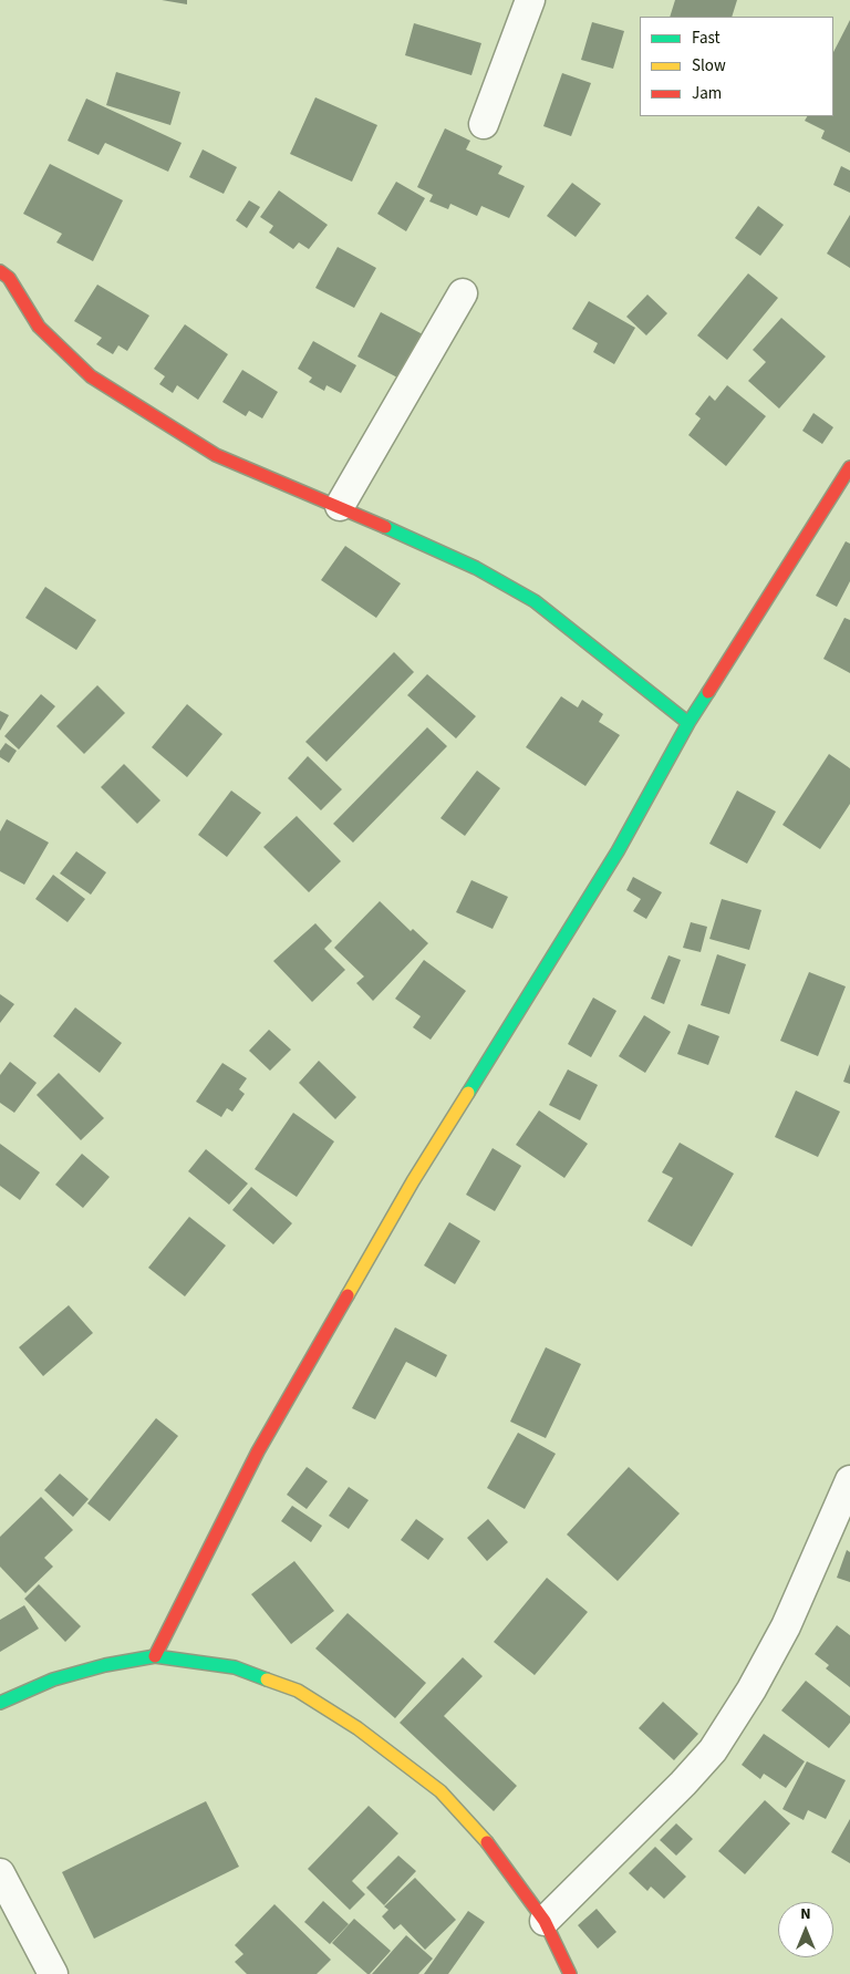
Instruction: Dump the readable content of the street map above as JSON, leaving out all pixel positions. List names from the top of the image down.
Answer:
{
  "legend": ["Fast", "Slow", "Jam"],
  "north": "top"
}
